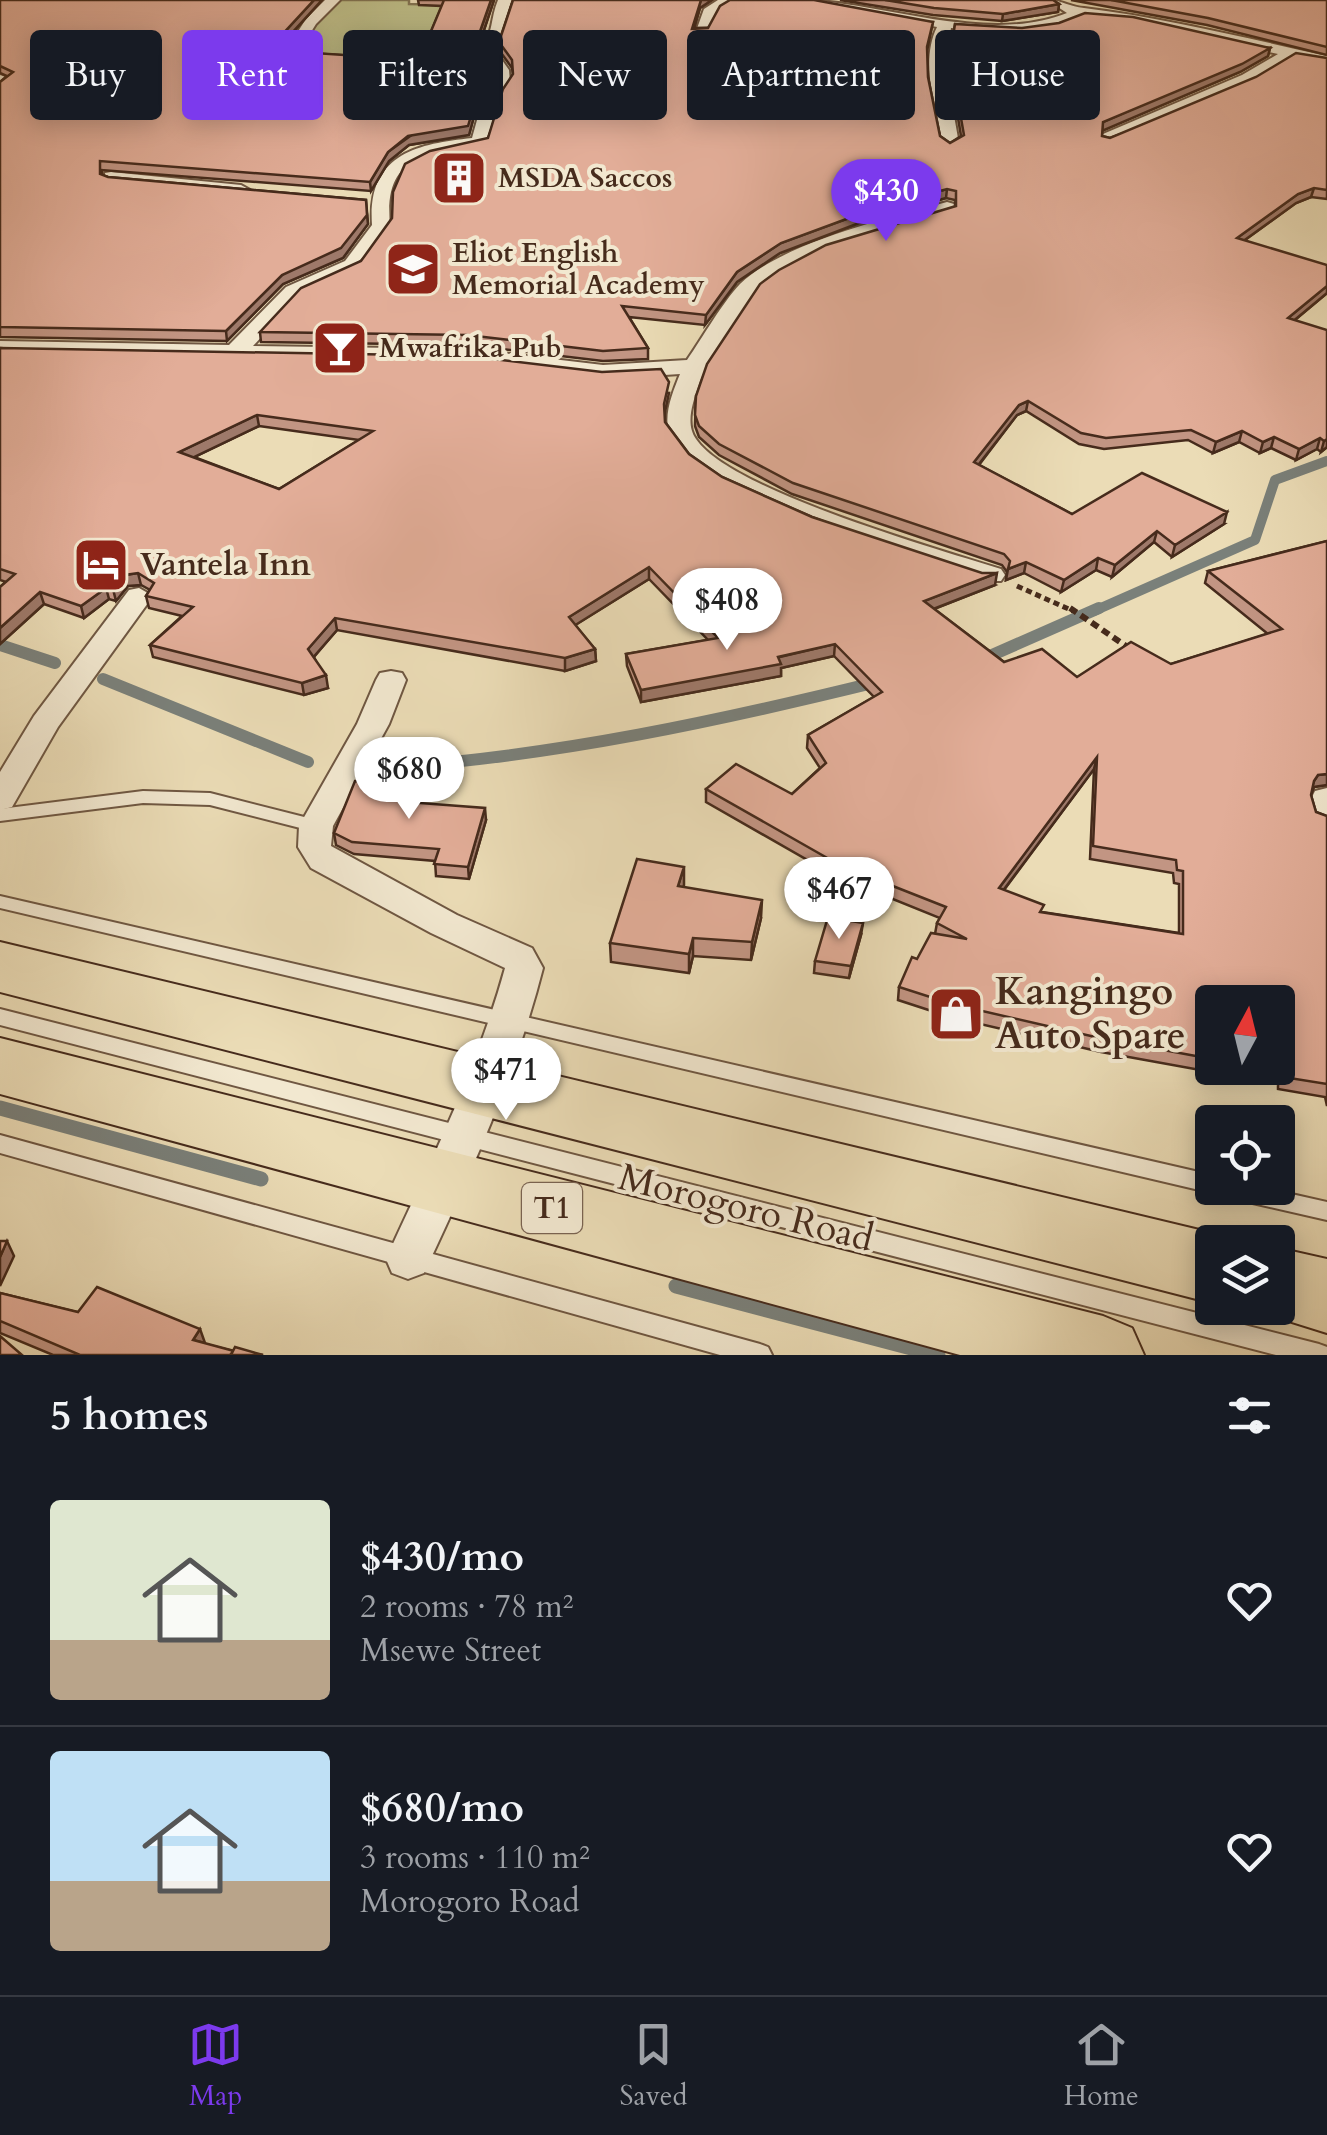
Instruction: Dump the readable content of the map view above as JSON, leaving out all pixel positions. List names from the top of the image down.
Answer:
{
  "streets": {
    "highway": ["T1", "Morogoro Road"]
  },
  "places": {
    "building": ["MSDA Saccos"],
    "school or university": ["Eliot English Memorial Academy"],
    "bar": ["Mwafrika Pub"],
    "hotel": ["Vantela Inn"],
    "shop": ["Kangingo Auto Spare"]
  },
  "north": "top",
  "page": {
    "chip": [
      "Buy",
      "Rent",
      "Filters",
      "New",
      "Apartment",
      "House"
    ],
    "price": [
      "$430",
      "$408",
      "$680",
      "$467",
      "$471"
    ],
    "heading": "5 homes",
    "list": [
      {
        "name": "$430/mo",
        "note": "2 rooms · 78 m² · Msewe Street"
      },
      {
        "name": "$680/mo",
        "note": "3 rooms · 110 m² · Morogoro Road"
      }
    ],
    "tabs": ["Map", "Saved", "Home"]
  }
}
